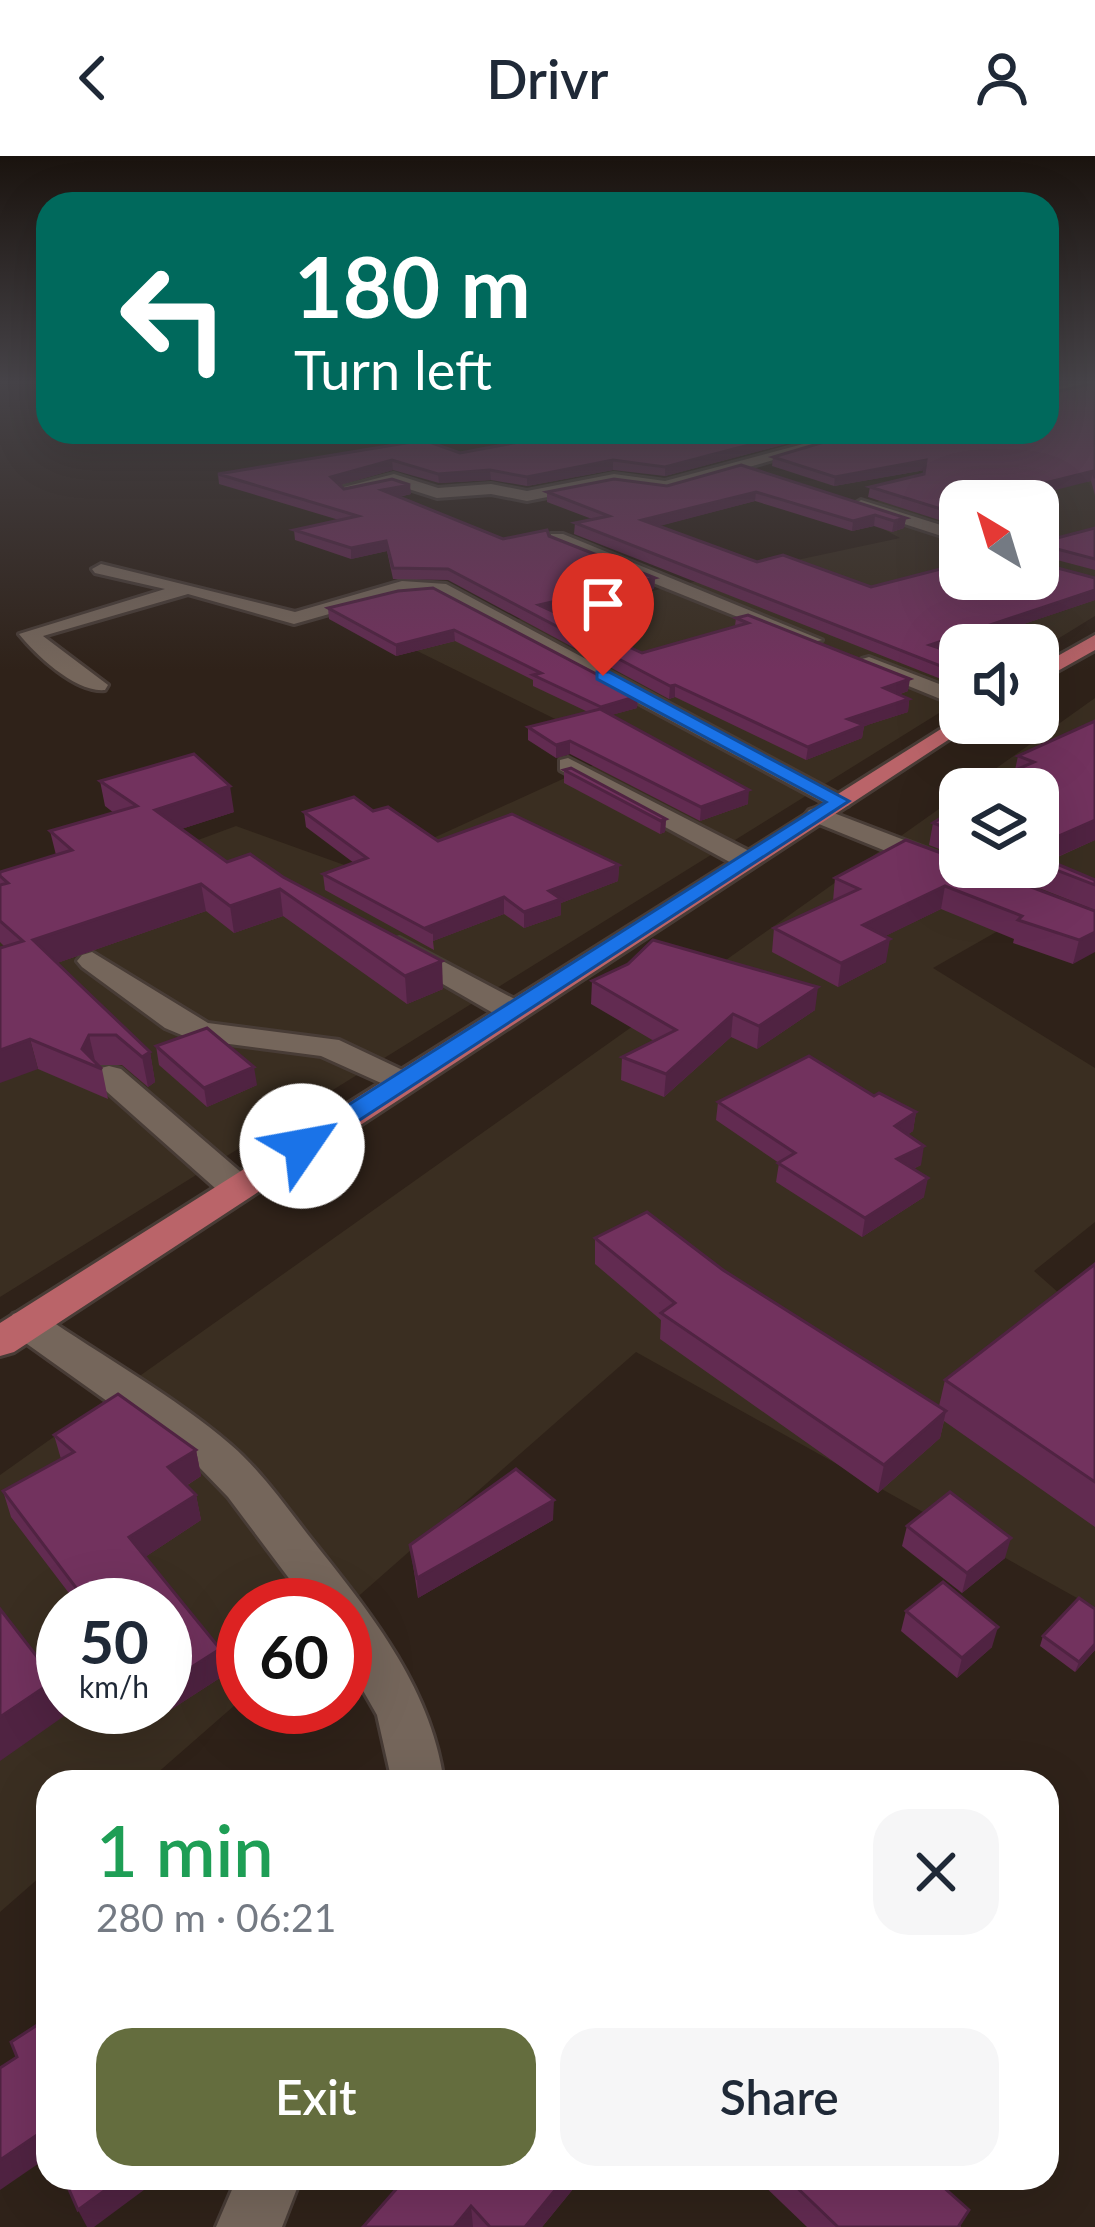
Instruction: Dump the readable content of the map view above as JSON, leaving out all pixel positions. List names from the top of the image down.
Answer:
{
  "north": "top left",
  "page": {
    "header": "Drivr",
    "turn": ["180 m", "Turn left"],
    "speed": "50 km/h",
    "limit": "60",
    "heading": ["1 min", "280 m · 06:21"],
    "buttons": ["Exit", "Share"]
  }
}
